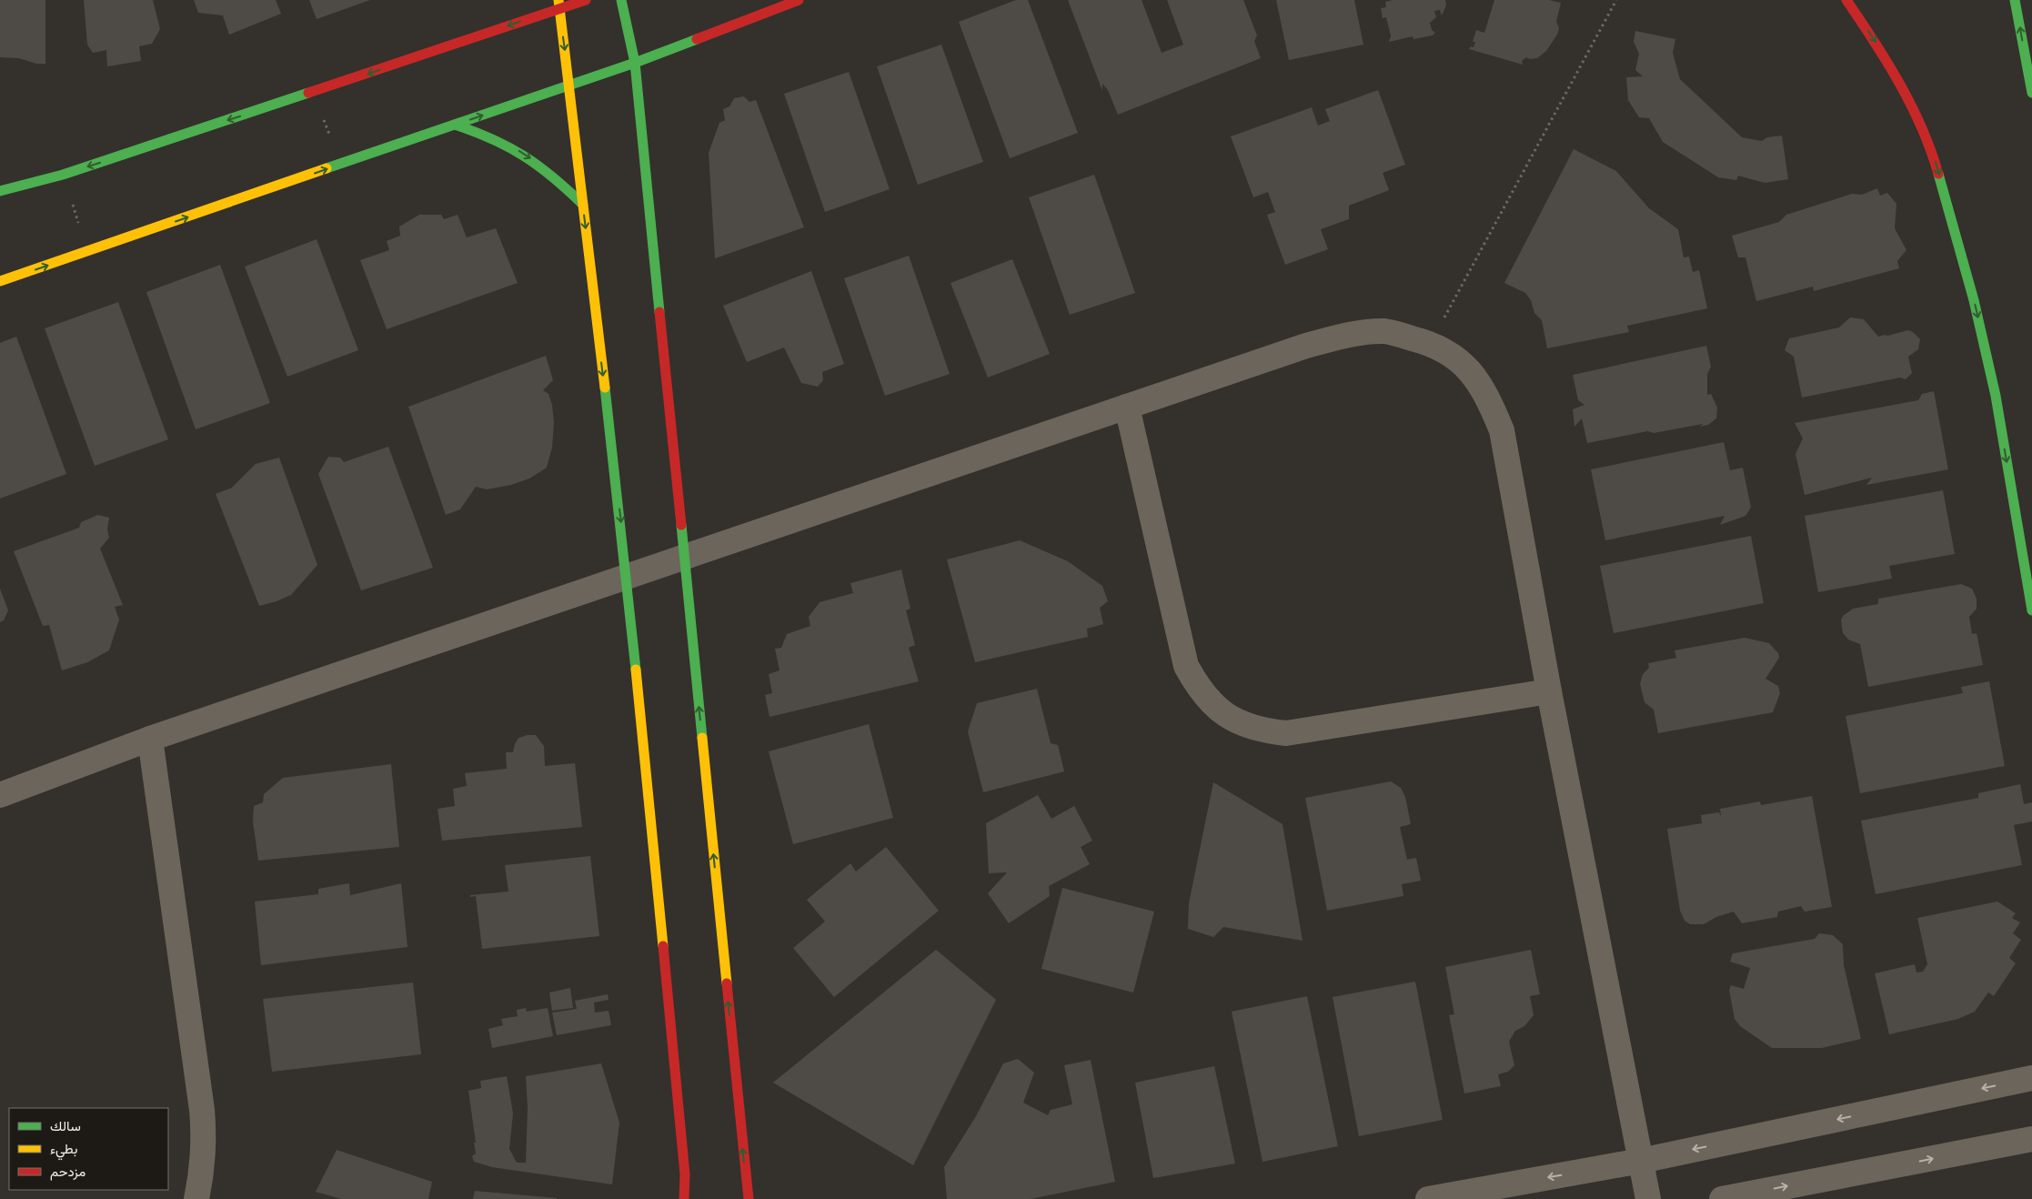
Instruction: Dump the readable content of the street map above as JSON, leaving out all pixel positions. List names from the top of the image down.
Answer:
{
  "legend": ["سالك", "بطيء", "مزدحم"]
}
